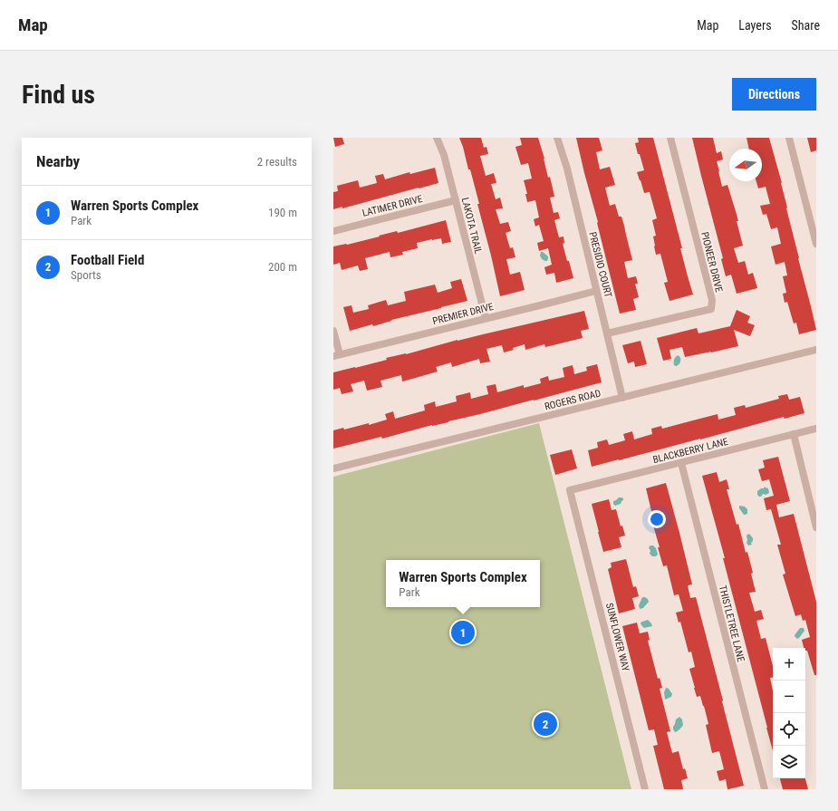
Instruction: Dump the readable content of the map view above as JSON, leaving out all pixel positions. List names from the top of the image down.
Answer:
{
  "streets": {
    "street": [
      "LATIMER DRIVE",
      "LAKOTA TRAIL",
      "PIONEER DRIVE",
      "PRESIDIO COURT",
      "PREMIER DRIVE",
      "ROGERS ROAD",
      "BLACKBERRY LANE",
      "THISTLETREE LANE",
      "SUNFLOWER WAY"
    ]
  },
  "crossings": [
    ["LATIMER DRIVE", "LAKOTA TRAIL"],
    ["LAKOTA TRAIL", "PREMIER DRIVE"],
    ["PIONEER DRIVE", "PRESIDIO COURT"],
    ["PRESIDIO COURT", "PREMIER DRIVE"],
    ["PRESIDIO COURT", "ROGERS ROAD"],
    ["BLACKBERRY LANE", "THISTLETREE LANE"],
    ["BLACKBERRY LANE", "SUNFLOWER WAY"]
  ],
  "north": "left",
  "page": {
    "header": "Map",
    "nav": ["Map", "Layers", "Share"],
    "buttons": "Directions",
    "title": "Find us",
    "heading": ["Nearby", "2 results"],
    "list": [
      {
        "mark": "1",
        "name": "Warren Sports Complex",
        "note": "Park",
        "value": "190 m"
      },
      {
        "mark": "2",
        "name": "Football Field",
        "note": "Sports",
        "value": "200 m"
      }
    ],
    "popup": ["Warren Sports Complex", "Park"],
    "pins": ["1", "2"],
    "map_buttons": ["+", "−"]
  }
}
